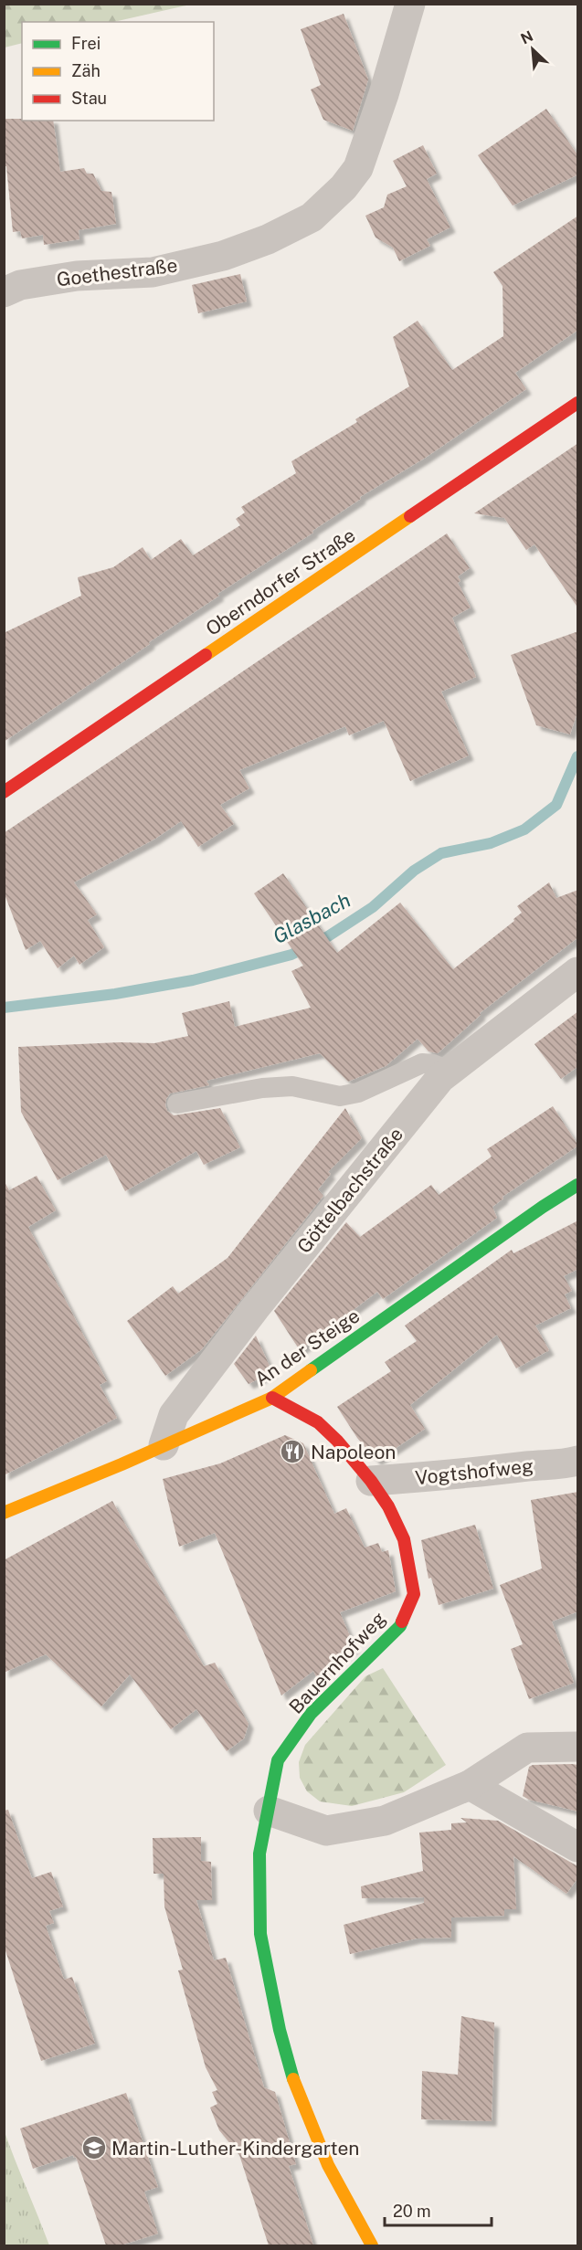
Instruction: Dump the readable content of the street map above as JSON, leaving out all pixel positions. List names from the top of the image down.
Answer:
{
  "streets": {
    "street": [
      "Goethestraße",
      "Oberndorfer Straße",
      "Göttelbachstraße",
      "An der Steige",
      "Vogtshofweg",
      "Bauernhofweg"
    ]
  },
  "crossings": [
    ["Göttelbachstraße", "An der Steige"],
    ["An der Steige", "Bauernhofweg"],
    ["Vogtshofweg", "Bauernhofweg"]
  ],
  "water": ["Glasbach"],
  "places": {
    "restaurant": ["Napoleon"],
    "school or university": ["Martin-Luther-Kindergarten"]
  },
  "legend": ["Frei", "Zäh", "Stau"],
  "scale_bar": "20 m",
  "north": "top left"
}
